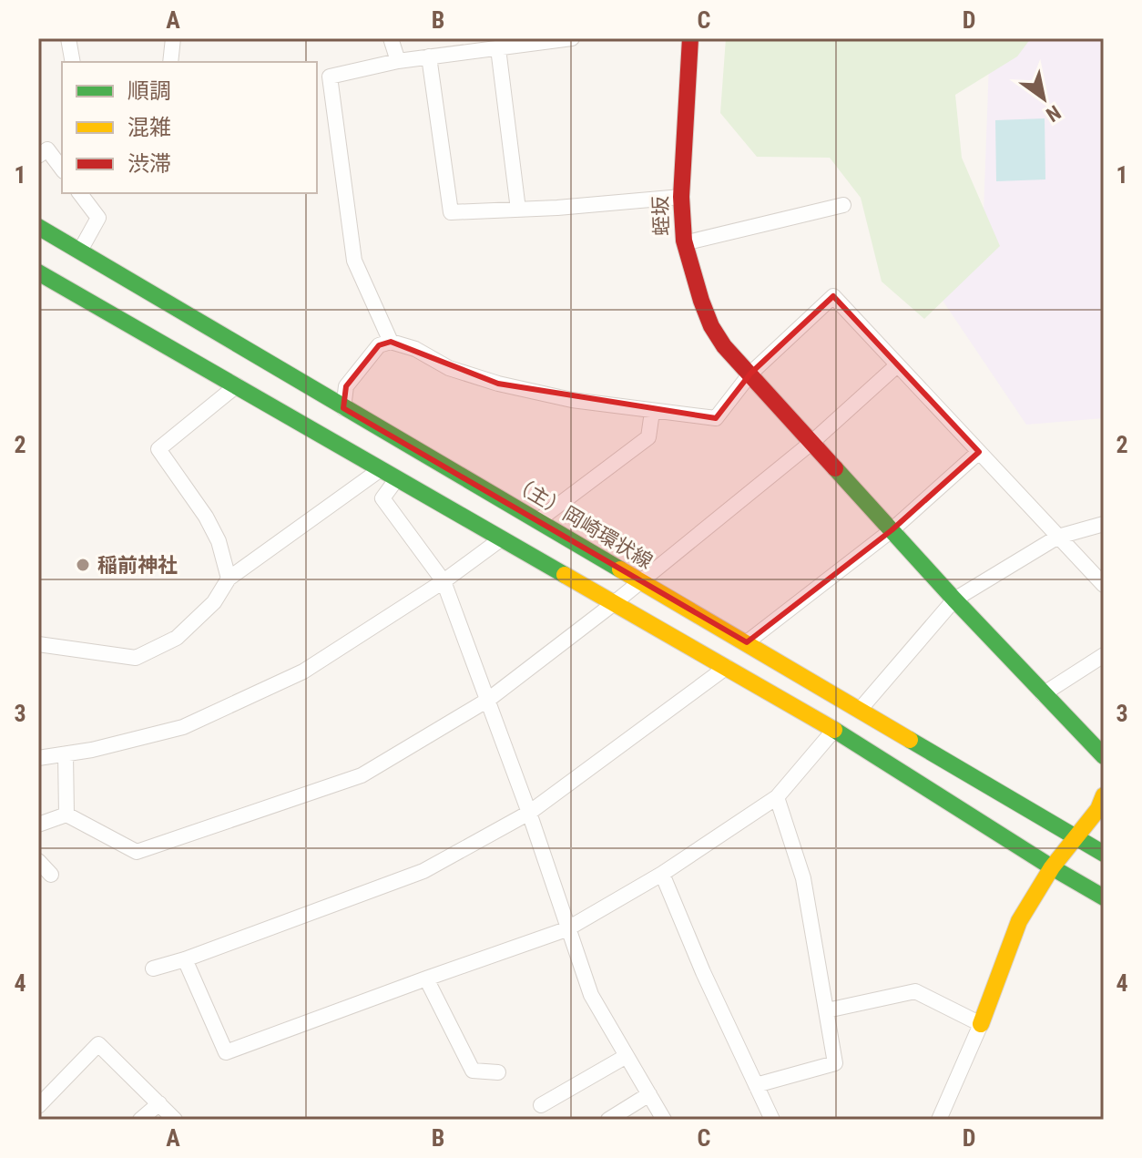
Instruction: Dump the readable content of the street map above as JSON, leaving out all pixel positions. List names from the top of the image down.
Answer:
{
  "streets": {
    "main road": ["蛭坂", "（主）岡崎環状線"]
  },
  "places": ["稲前神社"],
  "legend": ["順調", "混雑", "渋滞"],
  "north": "bottom right",
  "grid": {
    "columns": [
      "A",
      "B",
      "C",
      "D"
    ],
    "rows": [
      "1",
      "2",
      "3",
      "4"
    ]
  }
}
